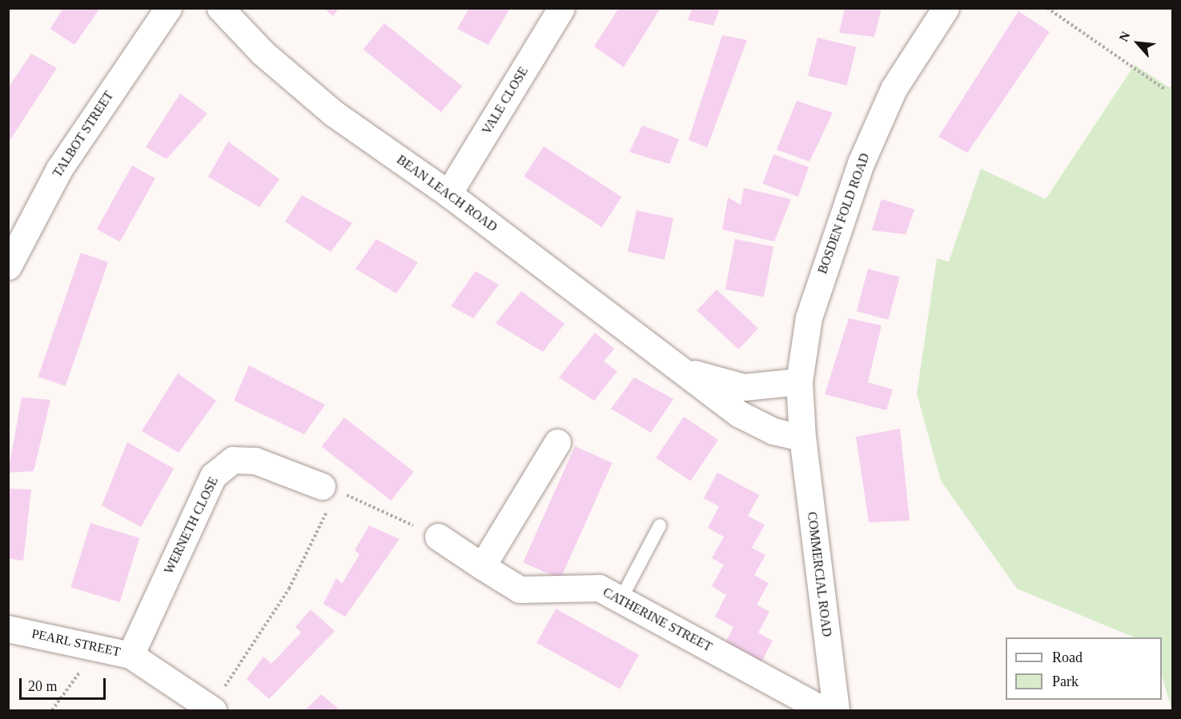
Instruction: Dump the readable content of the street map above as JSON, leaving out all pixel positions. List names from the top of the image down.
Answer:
{
  "streets": {
    "street": [
      "VALE CLOSE",
      "TALBOT STREET",
      "BEAN LEACH ROAD",
      "BOSDEN FOLD ROAD",
      "WERNETH CLOSE",
      "COMMERCIAL ROAD",
      "CATHERINE STREET",
      "PEARL STREET"
    ]
  },
  "crossings": [
    ["VALE CLOSE", "BEAN LEACH ROAD"],
    ["BEAN LEACH ROAD", "BOSDEN FOLD ROAD"],
    ["BEAN LEACH ROAD", "COMMERCIAL ROAD"],
    ["BOSDEN FOLD ROAD", "COMMERCIAL ROAD"],
    ["WERNETH CLOSE", "PEARL STREET"]
  ],
  "legend": ["Road", "Park"],
  "scale_bar": "20 m",
  "north": "top left"
}
